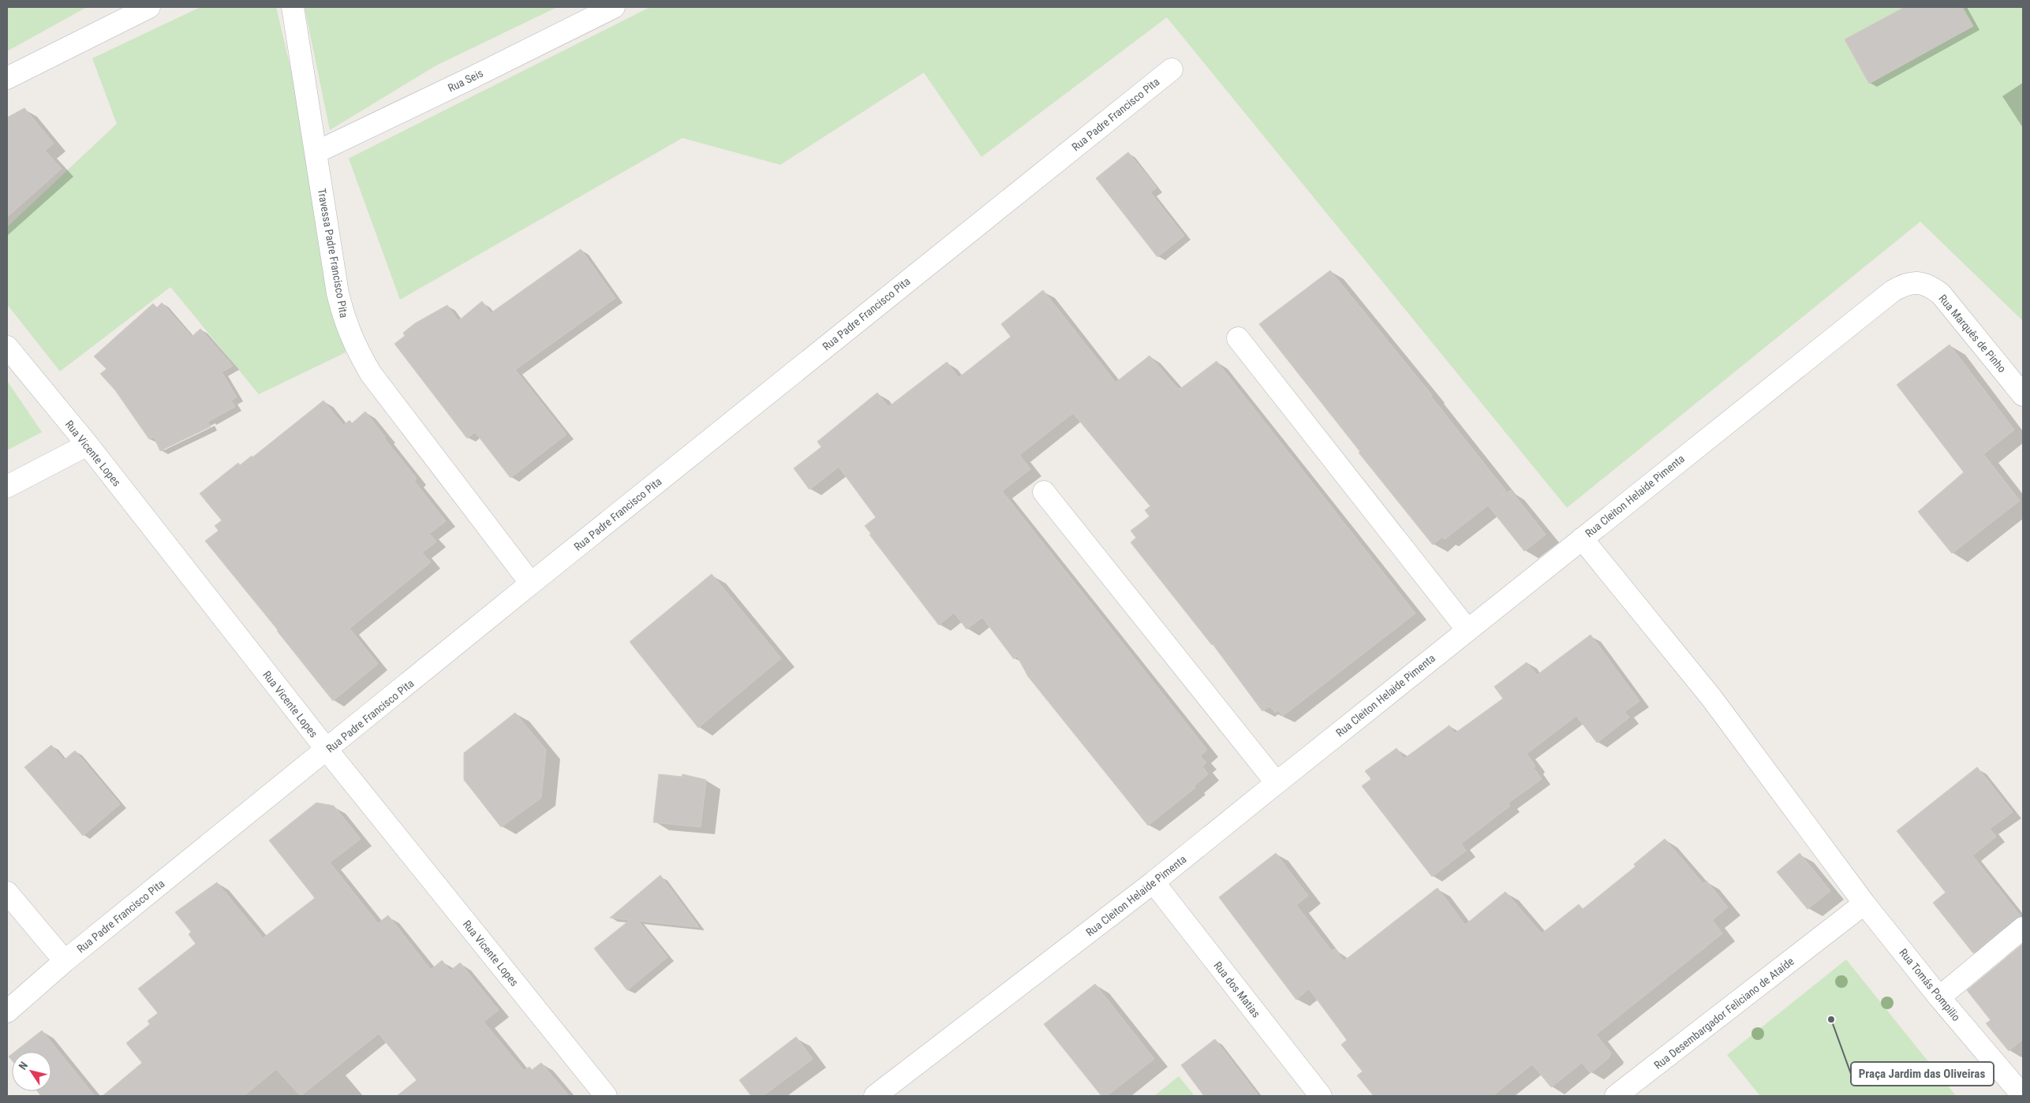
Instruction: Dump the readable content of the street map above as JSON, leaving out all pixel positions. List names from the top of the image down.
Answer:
{
  "streets": {
    "street": [
      "Rua Seis",
      "Rua Padre Francisco Pita",
      "Travessa Padre Francisco Pita",
      "Rua Marquês de Pinho",
      "Rua Vicente Lopes",
      "Rua Cleiton Helaide Pimenta",
      "Rua Tomás Pompilio",
      "Rua dos Matias",
      "Rua Desembargador Feliciano de Ataíde"
    ]
  },
  "crossings": [
    ["Rua Seis", "Travessa Padre Francisco Pita"],
    ["Rua Padre Francisco Pita", "Travessa Padre Francisco Pita"],
    ["Rua Padre Francisco Pita", "Rua Vicente Lopes"],
    ["Rua Marquês de Pinho", "Rua Cleiton Helaide Pimenta"],
    ["Rua Cleiton Helaide Pimenta", "Rua Tomás Pompilio"],
    ["Rua Cleiton Helaide Pimenta", "Rua dos Matias"],
    ["Rua Tomás Pompilio", "Rua Desembargador Feliciano de Ataíde"]
  ],
  "places": ["Praça Jardim das Oliveiras"],
  "north": "top left"
}
